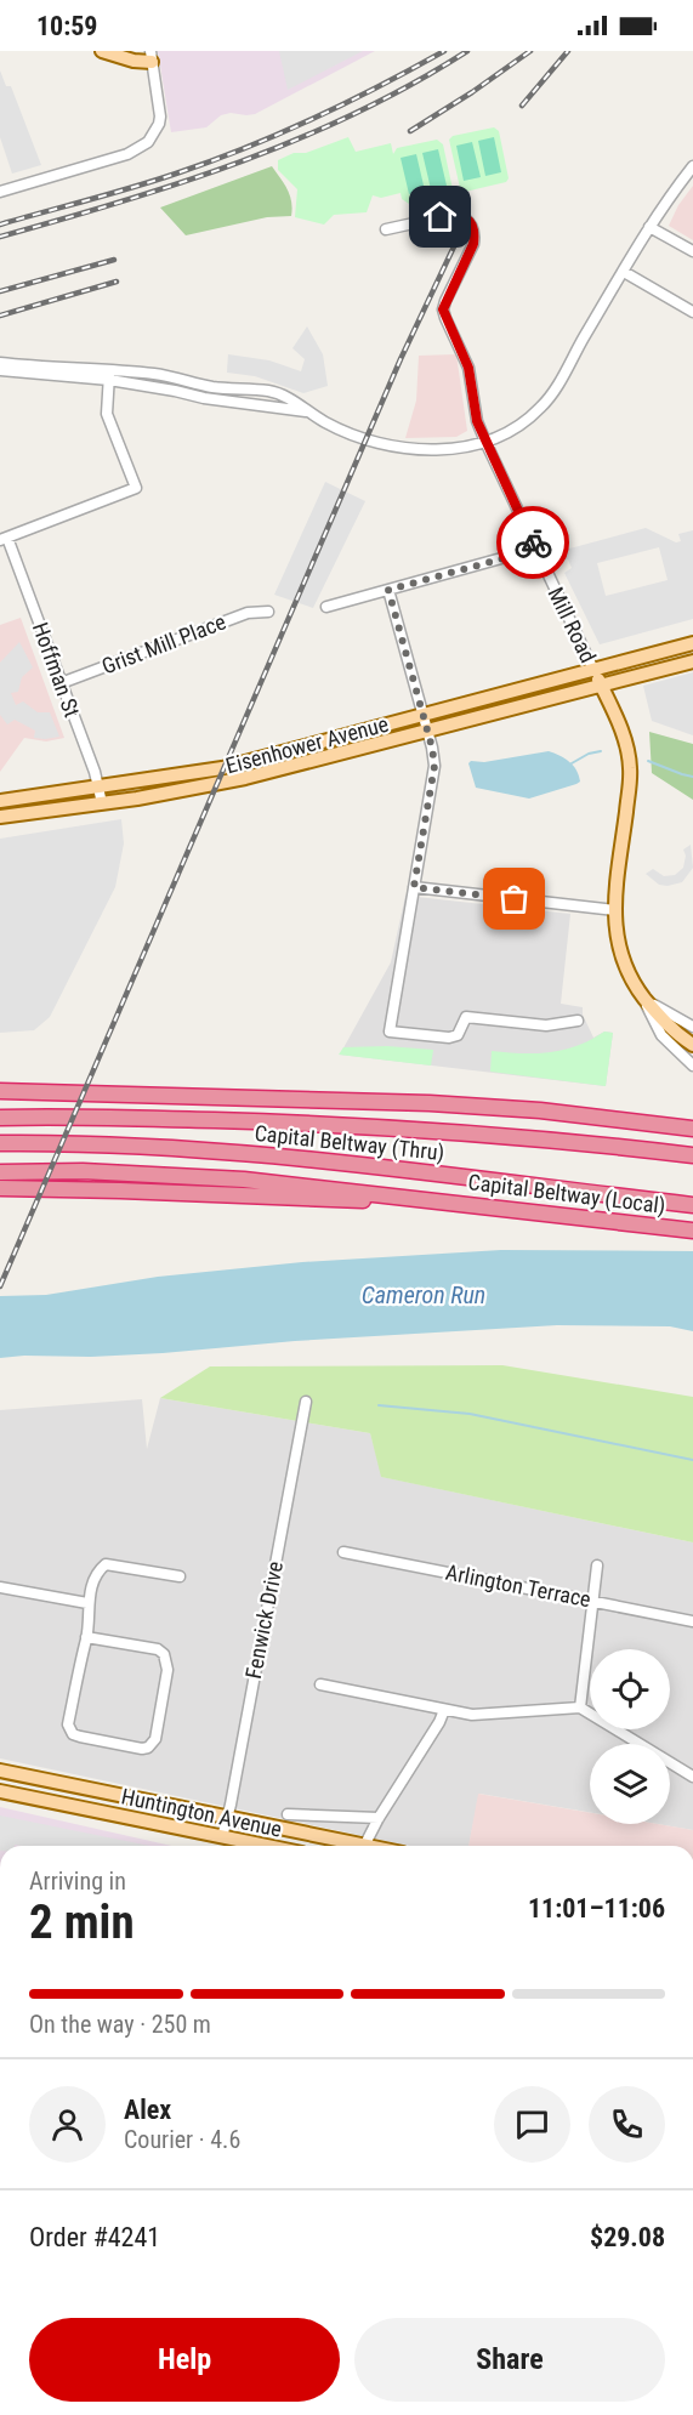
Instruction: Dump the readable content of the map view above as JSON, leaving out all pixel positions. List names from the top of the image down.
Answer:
{
  "streets": {
    "highway": ["Capital Beltway (Thru)", "Capital Beltway (Local)"],
    "main road": ["Mill Road", "Eisenhower Avenue", "Huntington Avenue"],
    "street": [
      "Grist Mill Place",
      "Hoffman St",
      "Arlington Terrace",
      "Fenwick Drive"
    ]
  },
  "crossings": [
    ["Mill Road", "Eisenhower Avenue"],
    ["Grist Mill Place", "Hoffman St"],
    ["Hoffman St", "Eisenhower Avenue"],
    ["Fenwick Drive", "Huntington Avenue"]
  ],
  "water": ["Cameron Run"],
  "page": {
    "status": "10:59",
    "heading": ["2 min", "Arriving in", "11:01–11:06"],
    "panel": [
      "Alex",
      "Courier · 4.6",
      "Order #4241",
      "$29.08"
    ],
    "bar": "On the way · 250 m",
    "buttons": ["Help", "Share"]
  }
}
